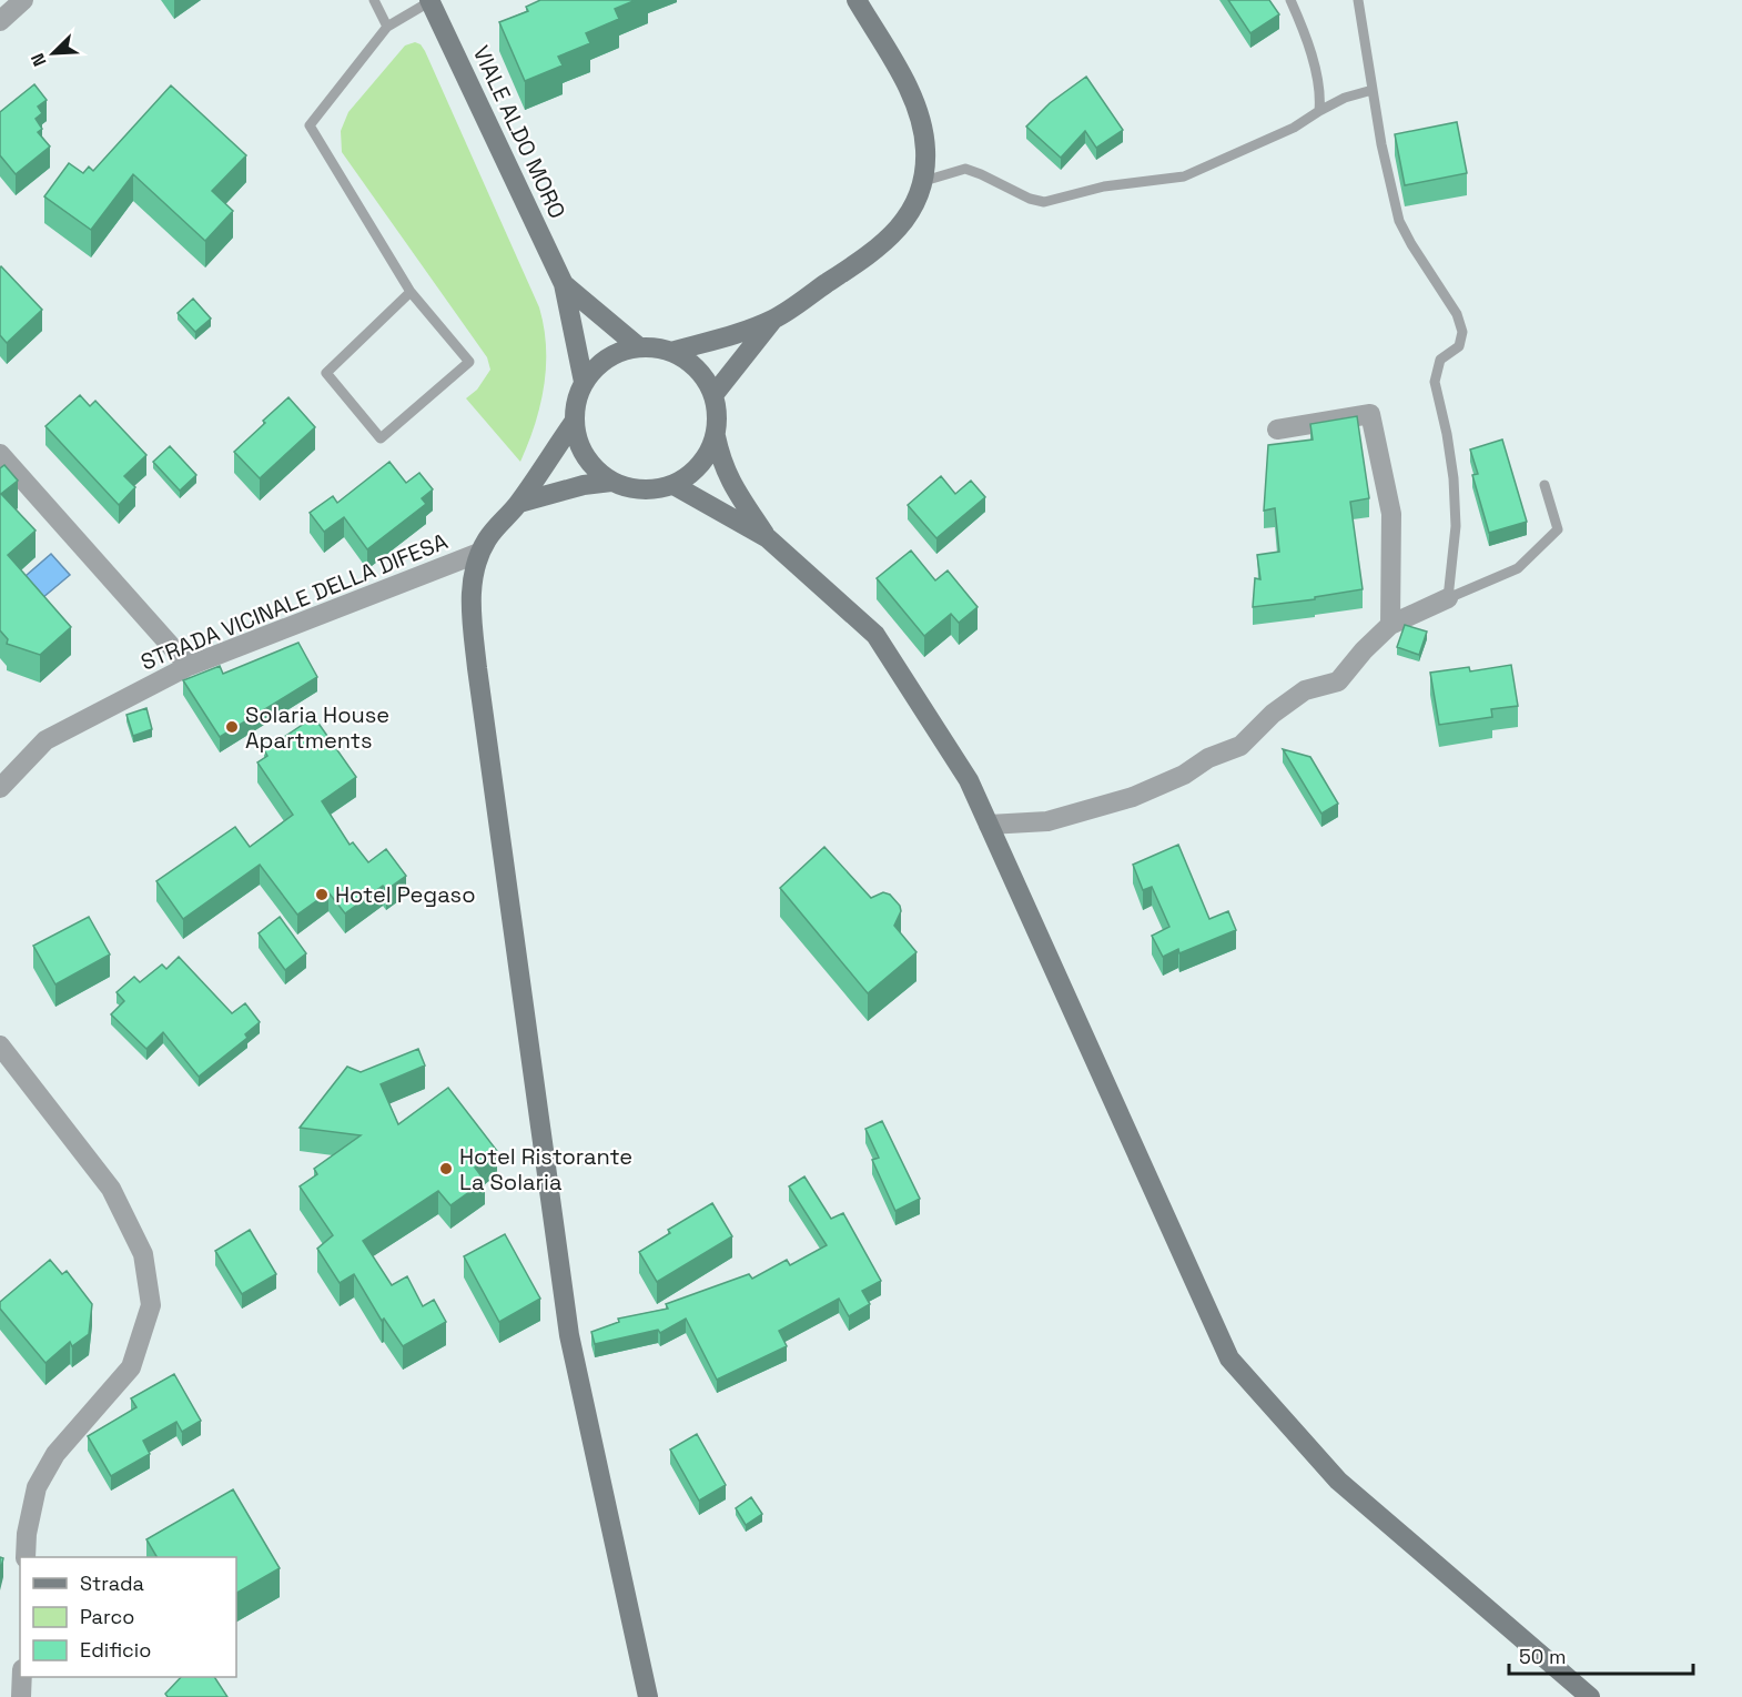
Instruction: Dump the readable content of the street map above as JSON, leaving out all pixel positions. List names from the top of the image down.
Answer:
{
  "streets": {
    "main road": ["VIALE ALDO MORO"],
    "street": ["STRADA VICINALE DELLA DIFESA"]
  },
  "places": ["Solaria House Apartments", "Hotel Pegaso", "Hotel Ristorante La Solaria"],
  "legend": ["Strada", "Parco", "Edificio"],
  "scale_bar": "50 m",
  "north": "bottom left"
}
